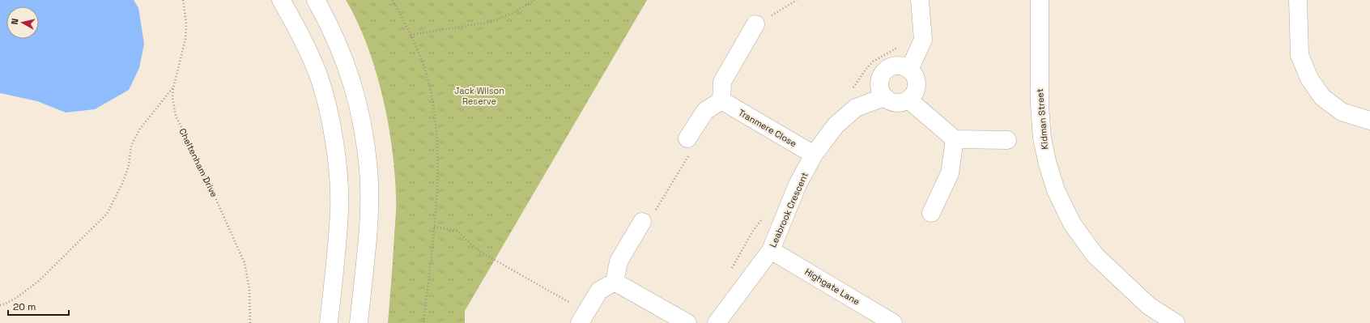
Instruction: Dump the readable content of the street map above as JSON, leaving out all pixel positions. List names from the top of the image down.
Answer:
{
  "streets": {
    "street": [
      "Kidman Street",
      "Tranmere Close",
      "Leabrook Crescent",
      "Highgate Lane"
    ],
    "path": ["Cheltenham Drive"]
  },
  "crossings": [
    ["Tranmere Close", "Leabrook Crescent"],
    ["Leabrook Crescent", "Highgate Lane"]
  ],
  "parks": ["Jack Wilson Reserve"],
  "scale_bar": "20 m",
  "north": "left"
}
